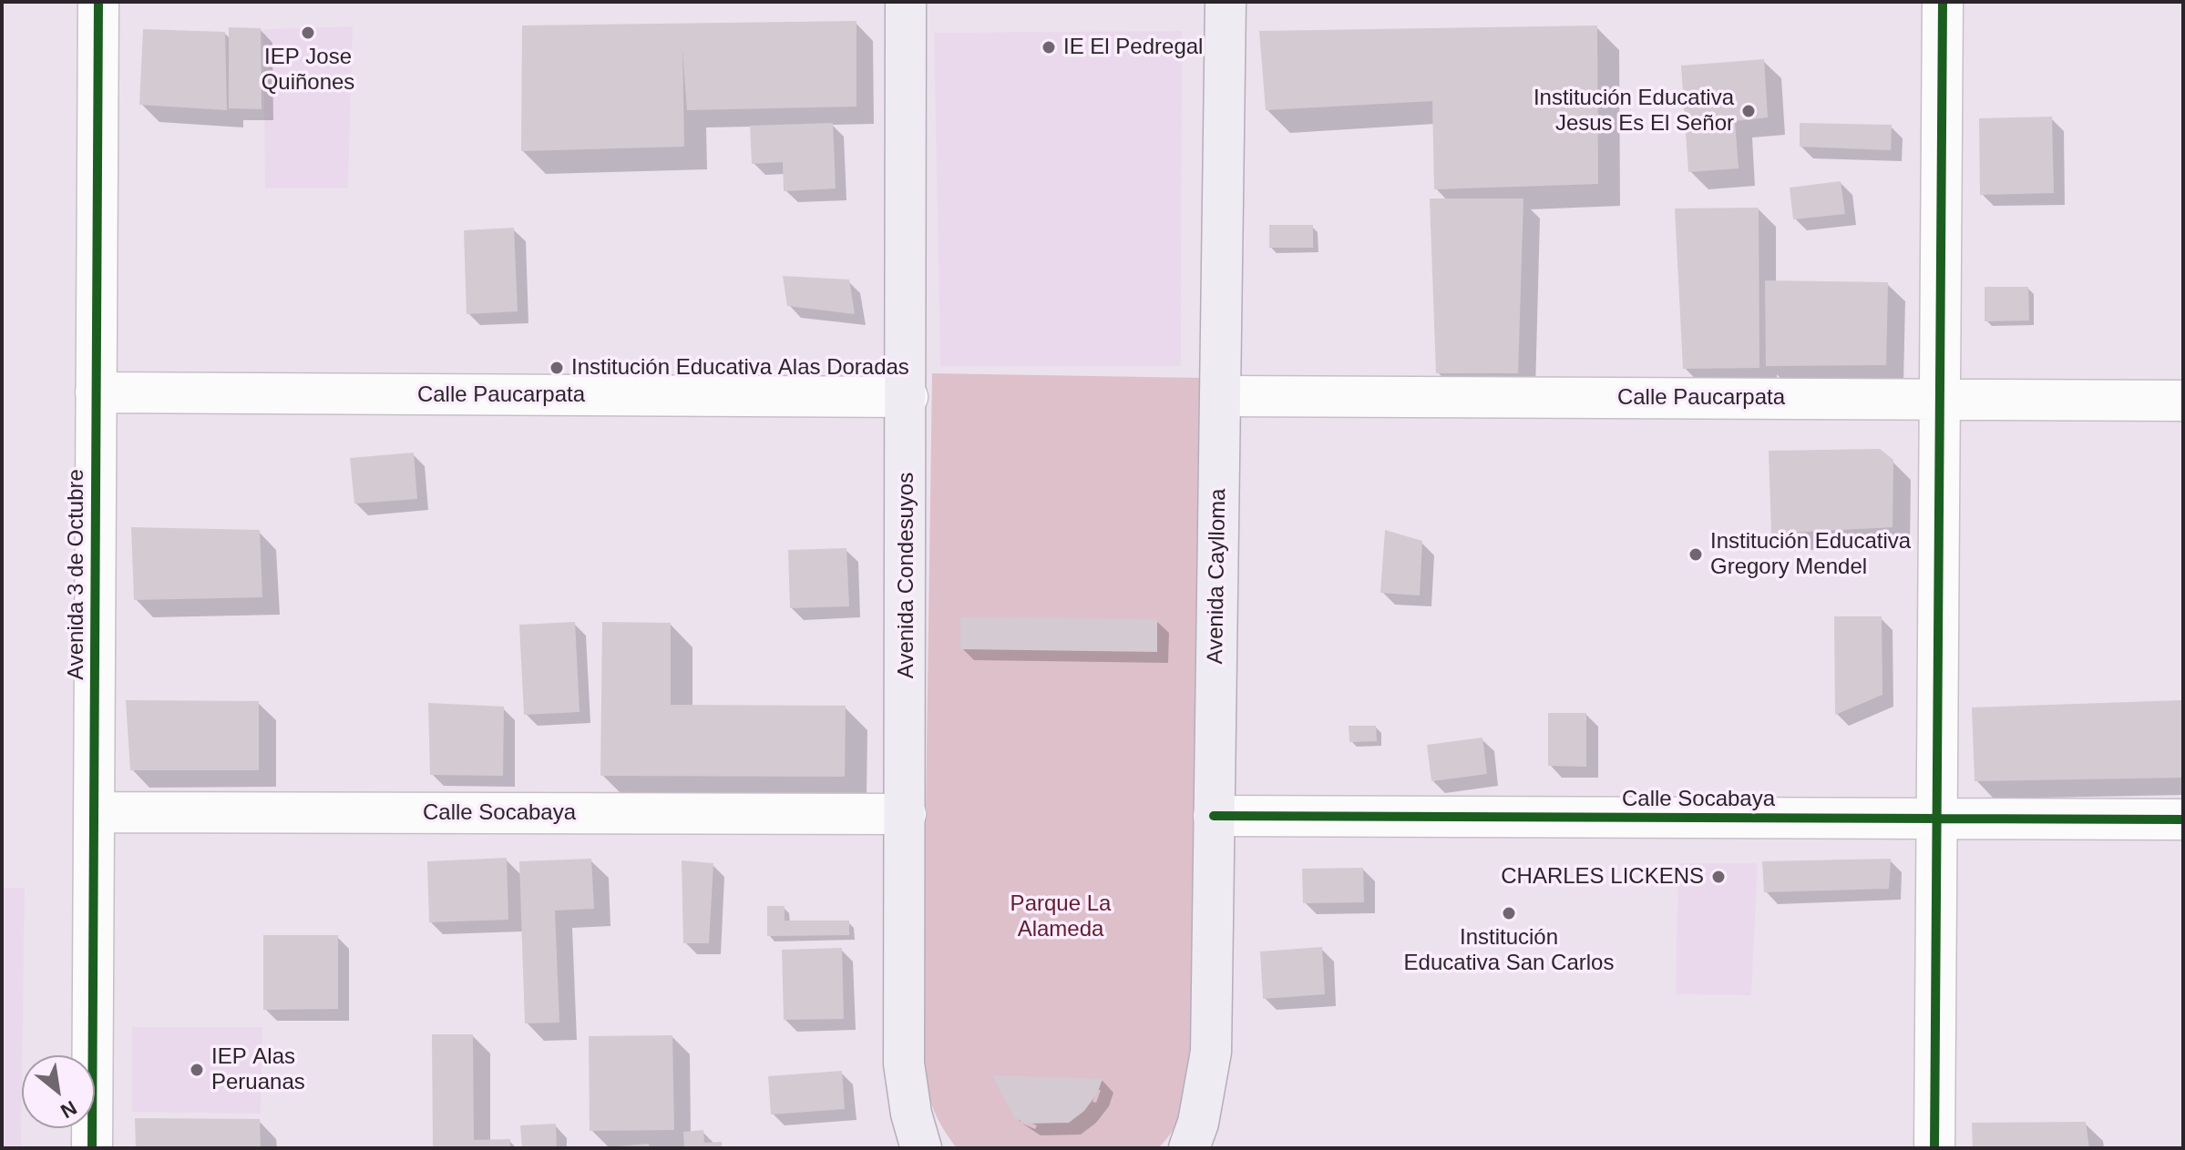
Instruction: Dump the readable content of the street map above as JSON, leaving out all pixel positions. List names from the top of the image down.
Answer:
{
  "streets": {
    "main road": ["Avenida Condesuyos", "Avenida Caylloma"],
    "street": ["Calle Paucarpata", "Avenida 3 de Octubre", "Calle Socabaya"]
  },
  "crossings": [
    ["Calle Paucarpata", "Avenida 3 de Octubre"],
    ["Calle Paucarpata", "Avenida Condesuyos"],
    ["Calle Paucarpata", "Avenida Caylloma"],
    ["Avenida 3 de Octubre", "Calle Socabaya"],
    ["Avenida Condesuyos", "Calle Socabaya"],
    ["Avenida Caylloma", "Calle Socabaya"]
  ],
  "parks": ["Parque La Alameda"],
  "places": [
    "IEP Jose Quiñones",
    "IE El Pedregal",
    "Institución Educativa Jesus Es El Señor",
    "Institución Educativa Alas Doradas",
    "Institución Educativa Gregory Mendel",
    "CHARLES LICKENS",
    "Institución Educativa San Carlos",
    "IEP Alas Peruanas"
  ],
  "north": "bottom right"
}
